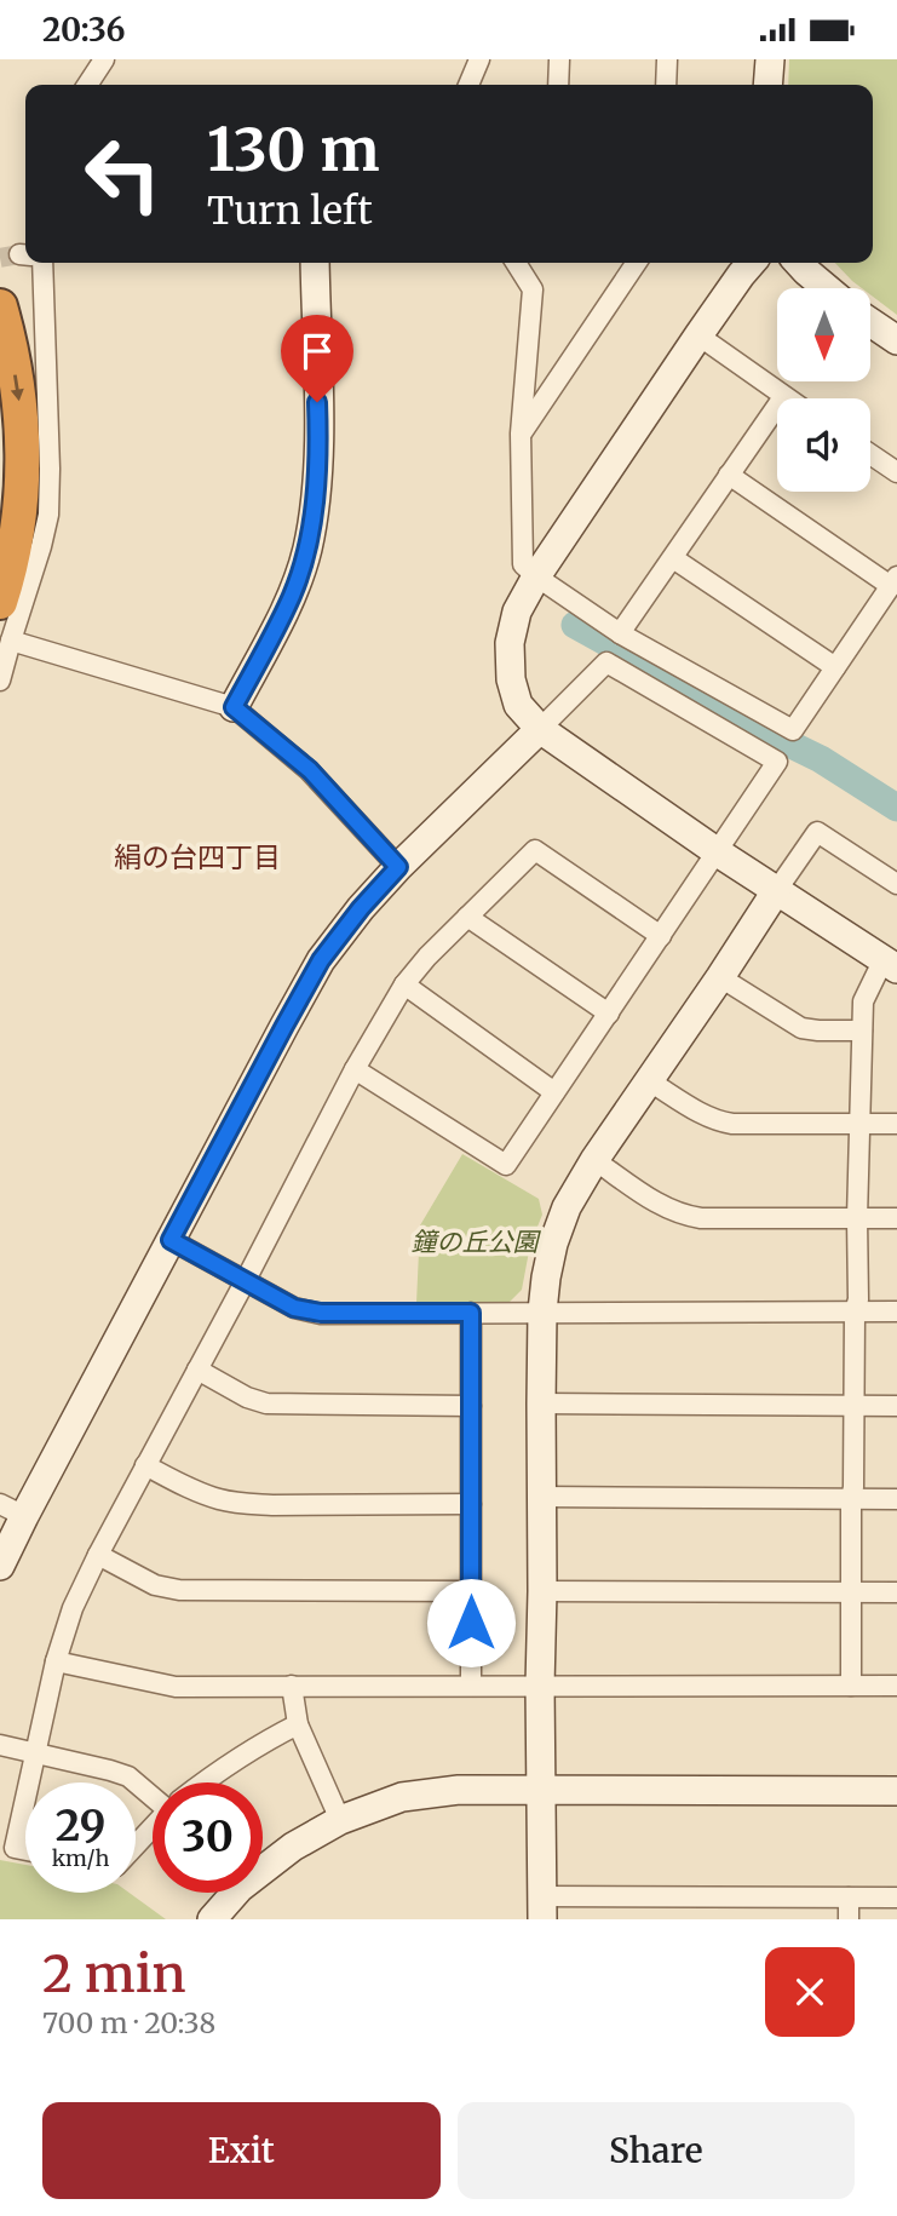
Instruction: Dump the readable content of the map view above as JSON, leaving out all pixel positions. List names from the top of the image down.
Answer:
{
  "districts": ["絹の台四丁目"],
  "parks": ["鐘の丘公園"],
  "north": "bottom",
  "page": {
    "status": "20:36",
    "turn": ["130 m", "Turn left"],
    "speed": "29 km/h",
    "limit": "30",
    "heading": ["2 min", "700 m · 20:38"],
    "buttons": ["Exit", "Share"]
  }
}
